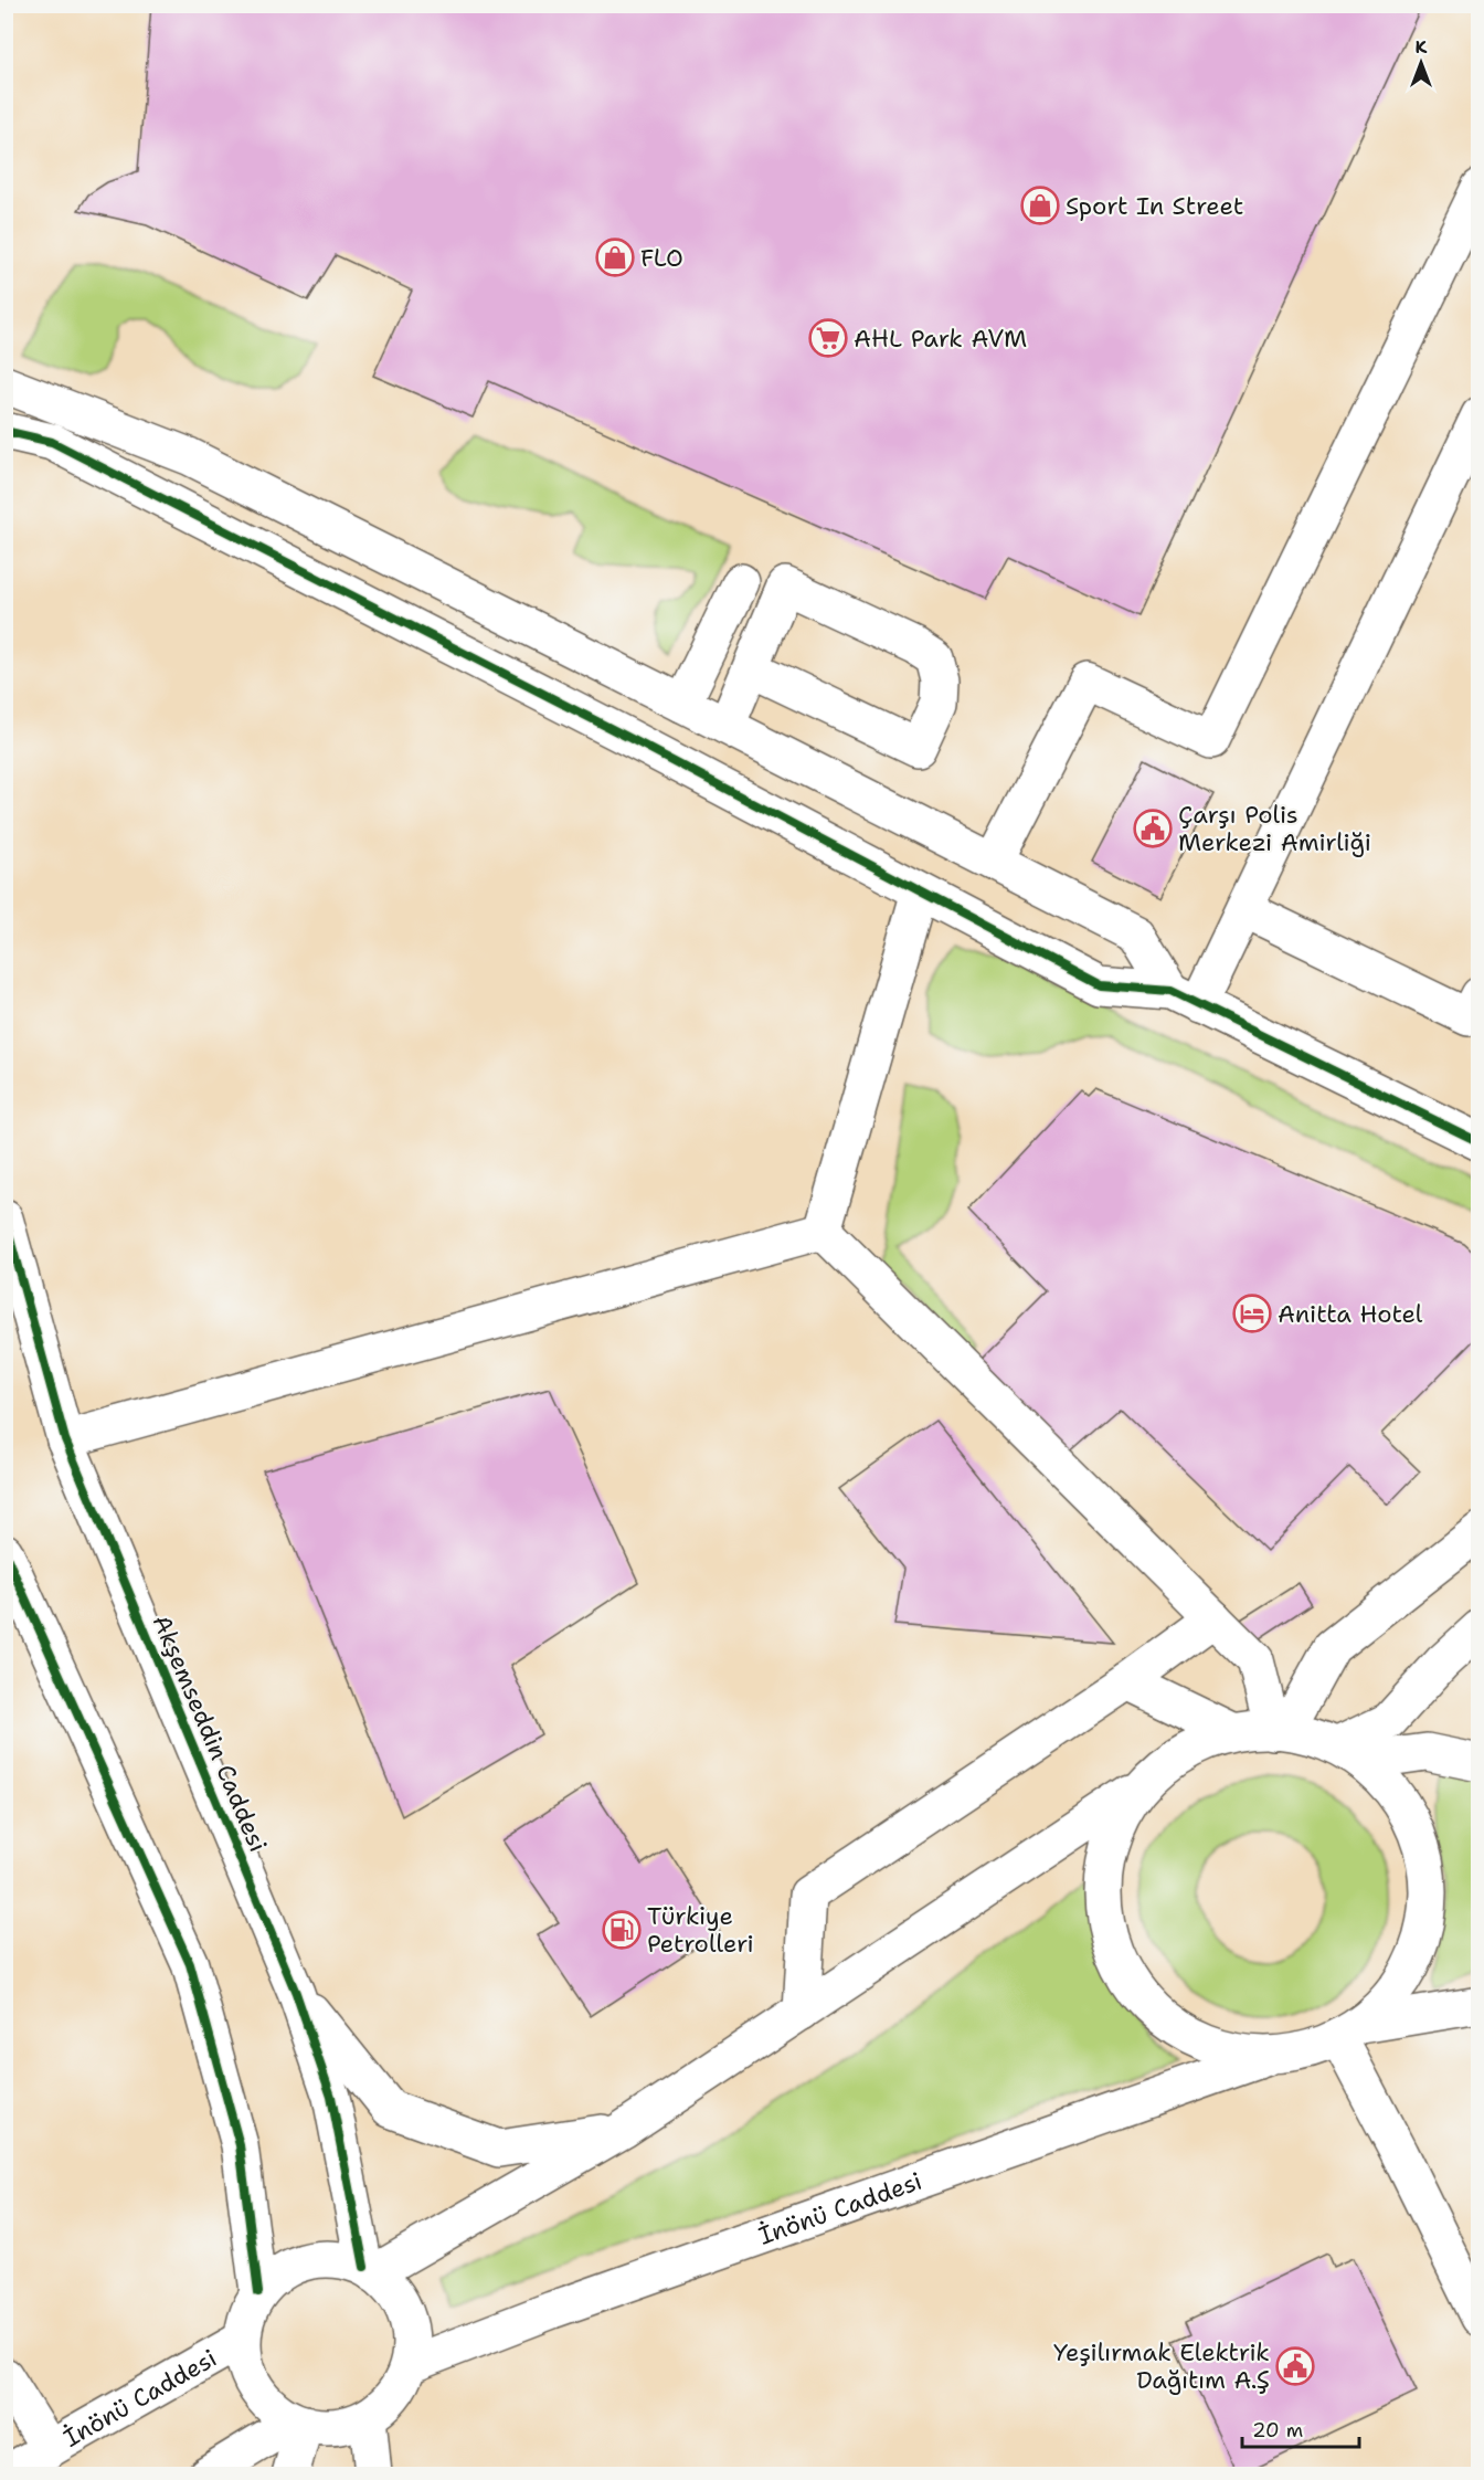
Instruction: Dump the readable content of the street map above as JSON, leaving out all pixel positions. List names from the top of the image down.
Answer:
{
  "streets": {
    "main road": ["Akşemseddin Caddesi", "İnönü Caddesi"]
  },
  "crossings": [
    ["Akşemseddin Caddesi", "İnönü Caddesi"]
  ],
  "places": {
    "shop": ["Sport In Street", "FLO"],
    "supermarket": ["AHL Park AVM"],
    "public building": ["Çarşı Polis Merkezi Amirliği", "Yeşilırmak Elektrik Dağıtım A.Ş"],
    "hotel": ["Anitta Hotel"],
    "fuel station": ["Türkiye Petrolleri"]
  },
  "scale_bar": "20 m",
  "north": "top"
}
